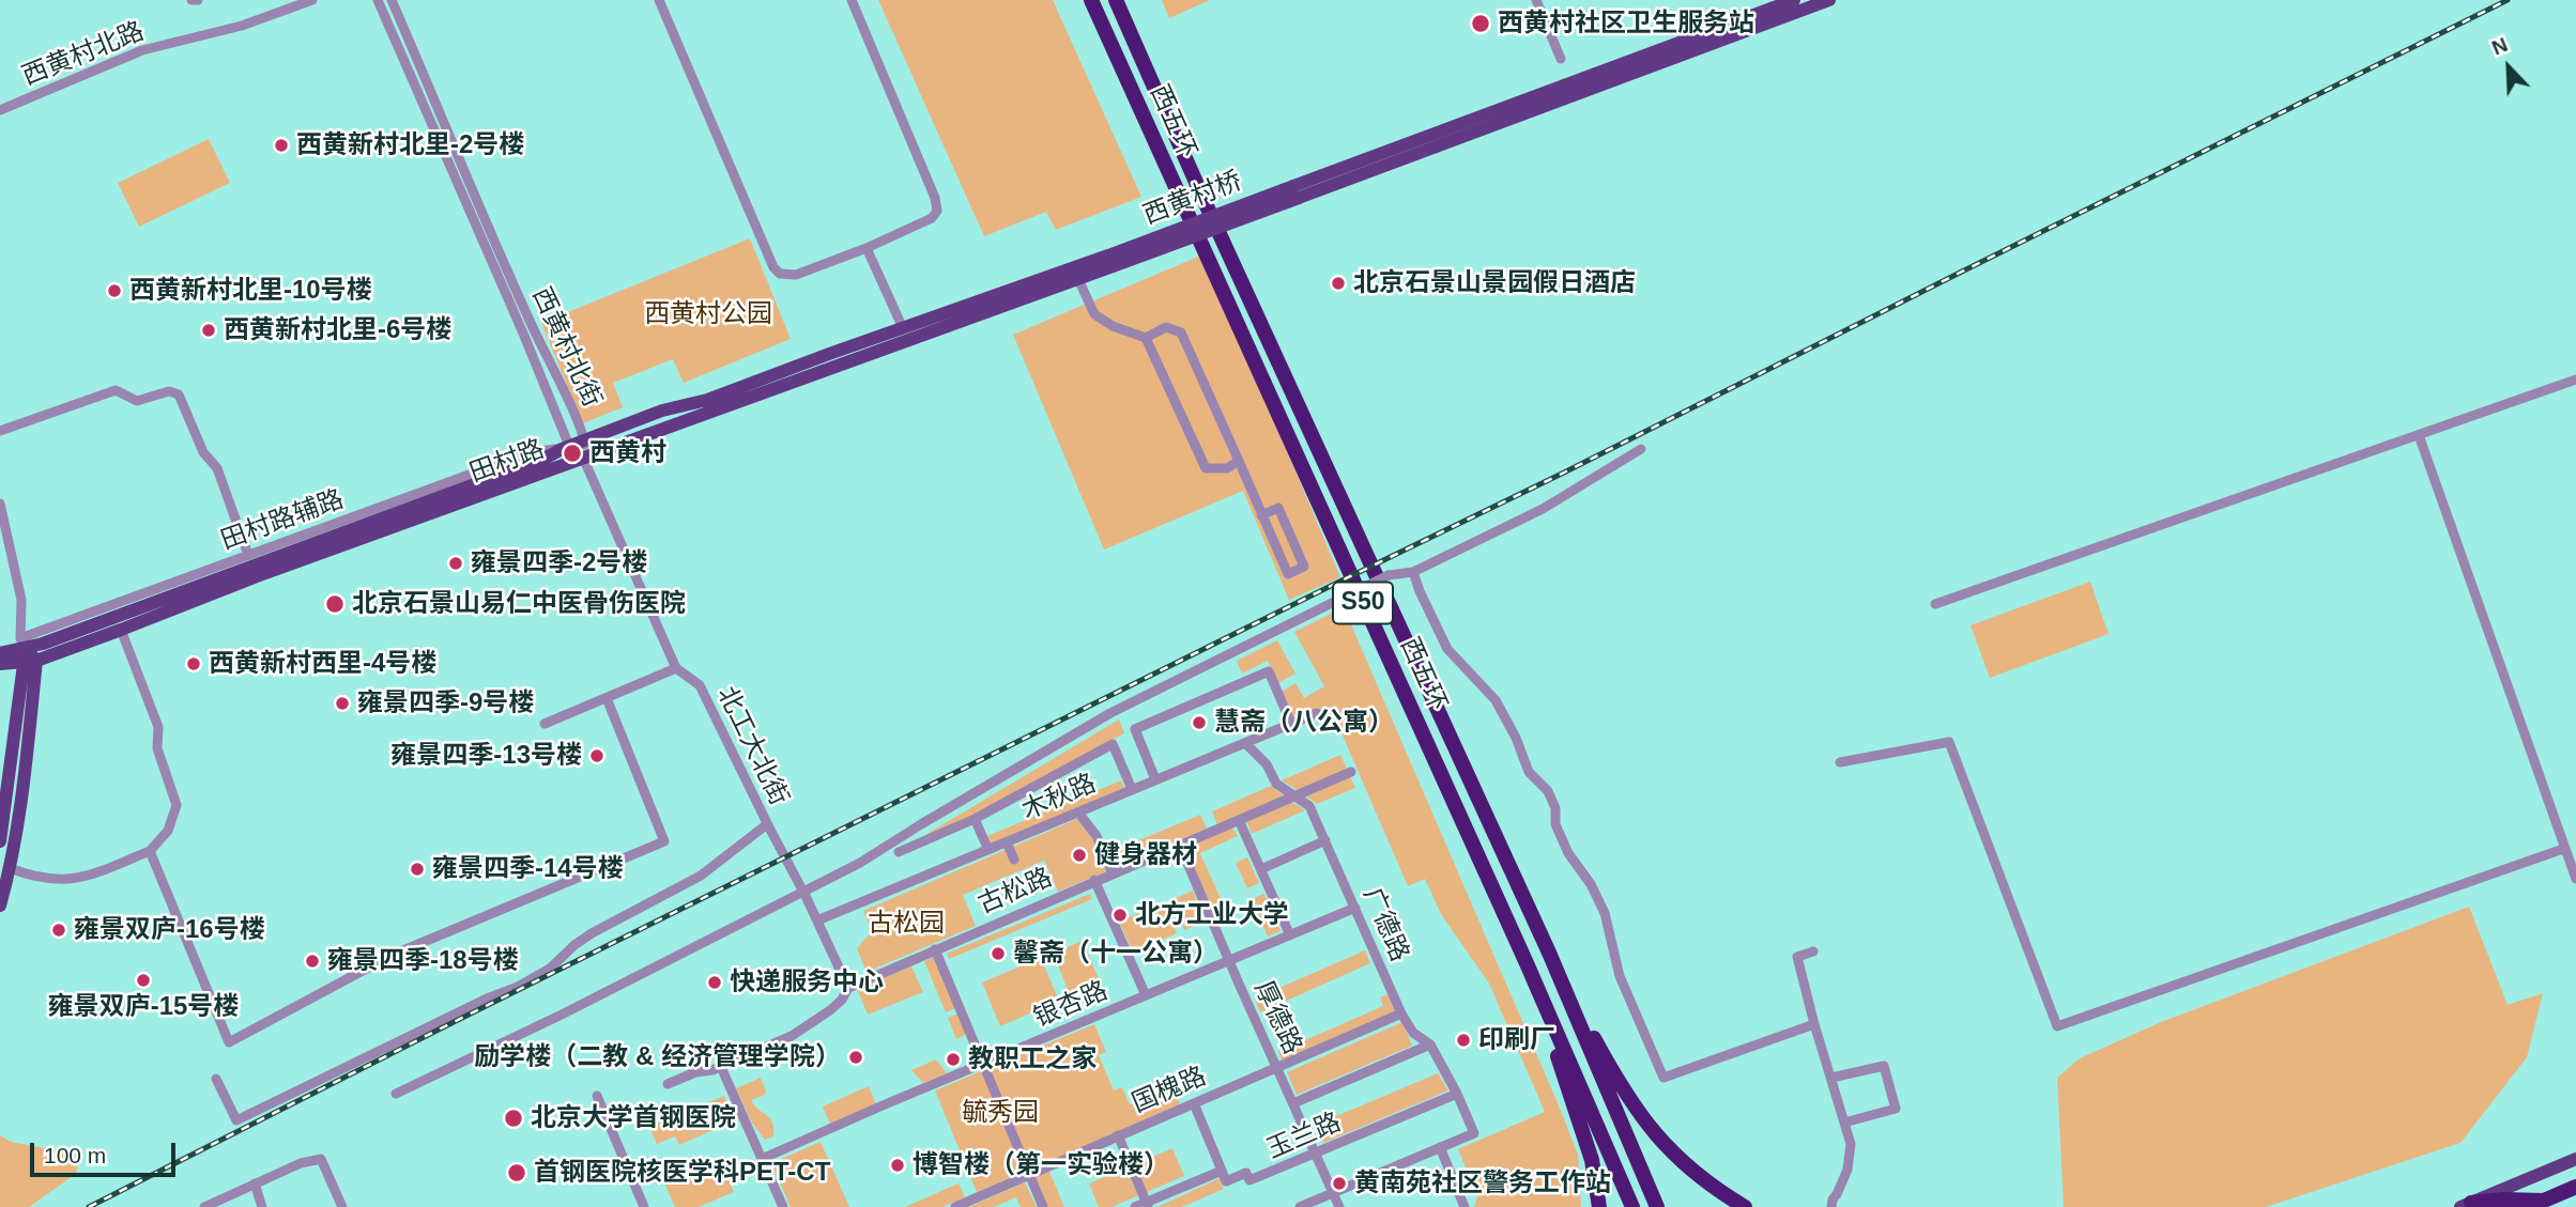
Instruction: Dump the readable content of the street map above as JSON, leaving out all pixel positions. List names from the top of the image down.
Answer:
{
  "streets": {
    "highway": ["西五环", "S50"],
    "main road": ["西黄村桥", "田村路"],
    "street": [
      "西黄村北路",
      "西黄村北街",
      "田村路辅路",
      "北工大北街",
      "木秋路",
      "古松路",
      "广德路",
      "银杏路",
      "厚德路",
      "国槐路",
      "玉兰路"
    ]
  },
  "crossings": [
    ["西黄村桥", "田村路"],
    ["西黄村北街", "田村路"],
    ["西黄村北街", "田村路辅路"],
    ["西黄村北街", "北工大北街"],
    ["田村路", "田村路辅路"],
    ["田村路", "北工大北街"],
    ["北工大北街", "木秋路"],
    ["北工大北街", "古松路"],
    ["木秋路", "广德路"],
    ["古松路", "广德路"],
    ["古松路", "厚德路"],
    ["广德路", "银杏路"],
    ["广德路", "国槐路"],
    ["广德路", "玉兰路"],
    ["银杏路", "厚德路"],
    ["厚德路", "国槐路"],
    ["厚德路", "玉兰路"]
  ],
  "parks": ["西黄村公园", "古松园", "毓秀园"],
  "places": [
    "西黄村社区卫生服务站",
    "西黄新村北里-2号楼",
    "北京石景山景园假日酒店",
    "西黄新村北里-10号楼",
    "西黄新村北里-6号楼",
    "西黄村",
    "雍景四季-2号楼",
    "北京石景山易仁中医骨伤医院",
    "西黄新村西里-4号楼",
    "雍景四季-9号楼",
    "慧斋（八公寓）",
    "雍景四季-13号楼",
    "健身器材",
    "雍景四季-14号楼",
    "北方工业大学",
    "雍景双庐-16号楼",
    "馨斋（十一公寓）",
    "雍景四季-18号楼",
    "雍景双庐-15号楼",
    "快递服务中心",
    "印刷厂",
    "励学楼（二教 & 经济管理学院）",
    "教职工之家",
    "北京大学首钢医院",
    "博智楼（第一实验楼）",
    "首钢医院核医学科PET-CT",
    "黄南苑社区警务工作站"
  ],
  "scale_bar": "100 m",
  "north": "top left"
}
